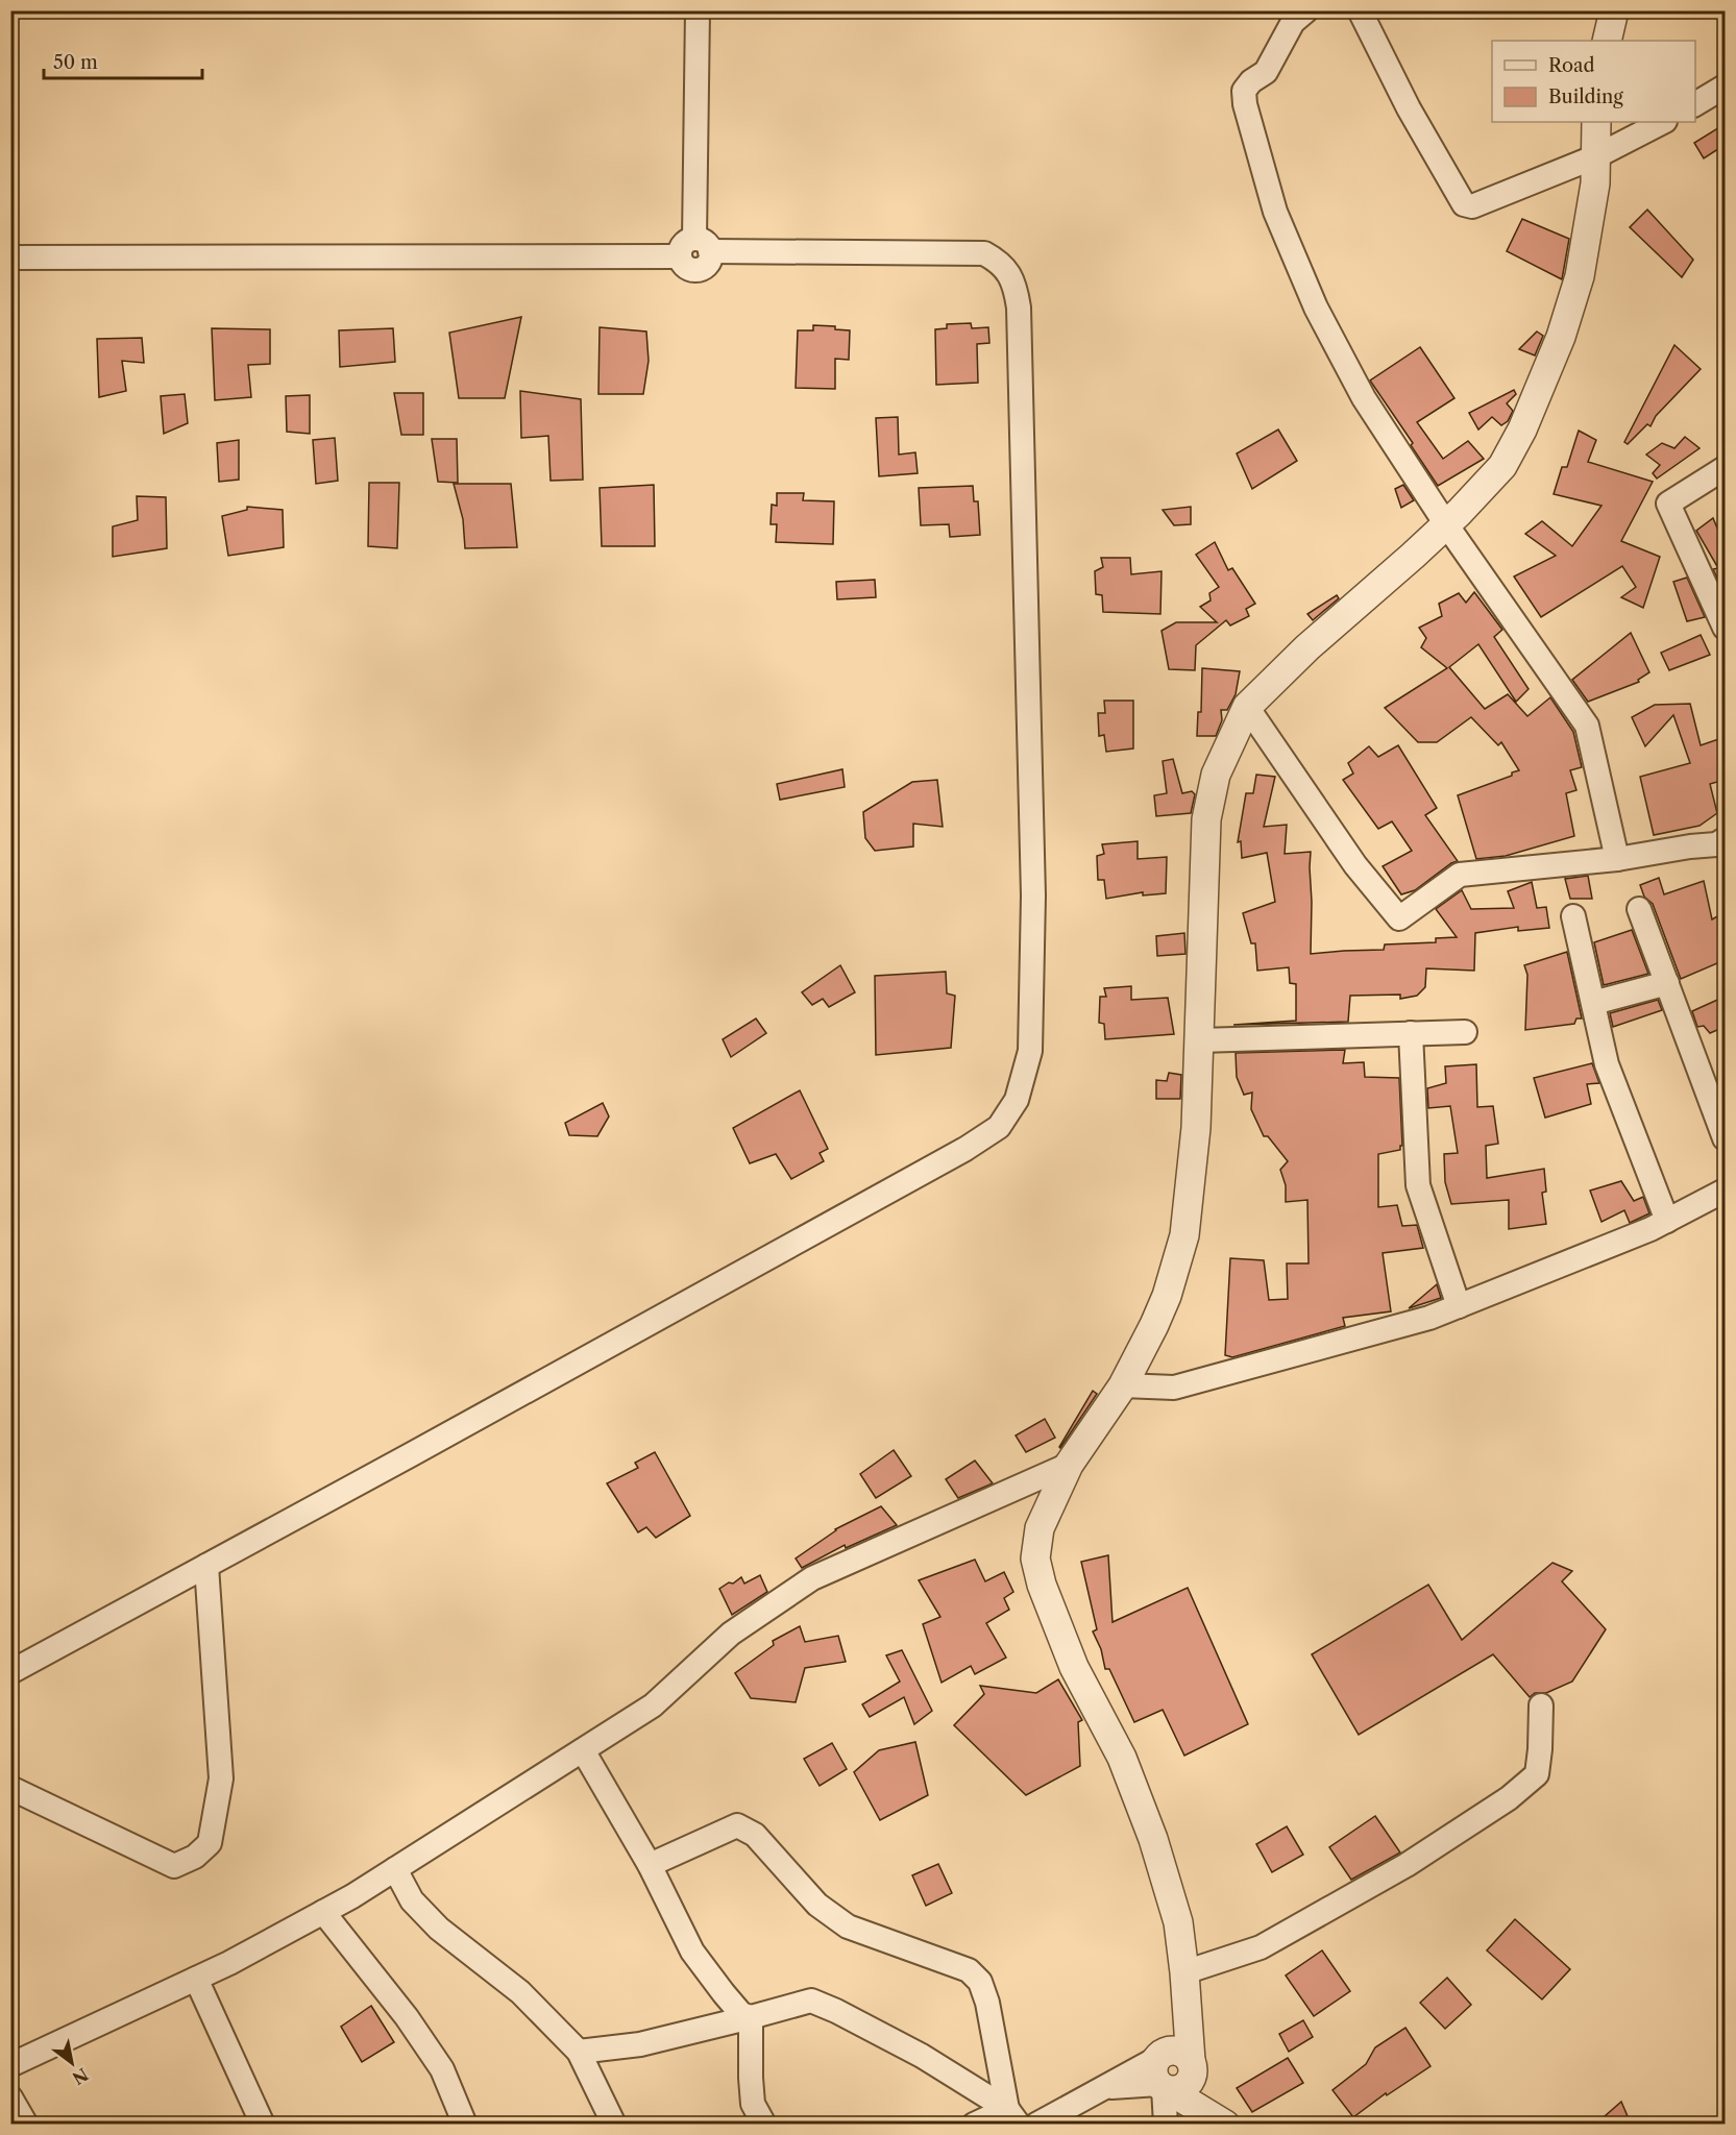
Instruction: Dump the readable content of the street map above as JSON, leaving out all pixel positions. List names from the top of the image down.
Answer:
{
  "legend": ["Road", "Building"],
  "scale_bar": "50 m",
  "north": "bottom right"
}
